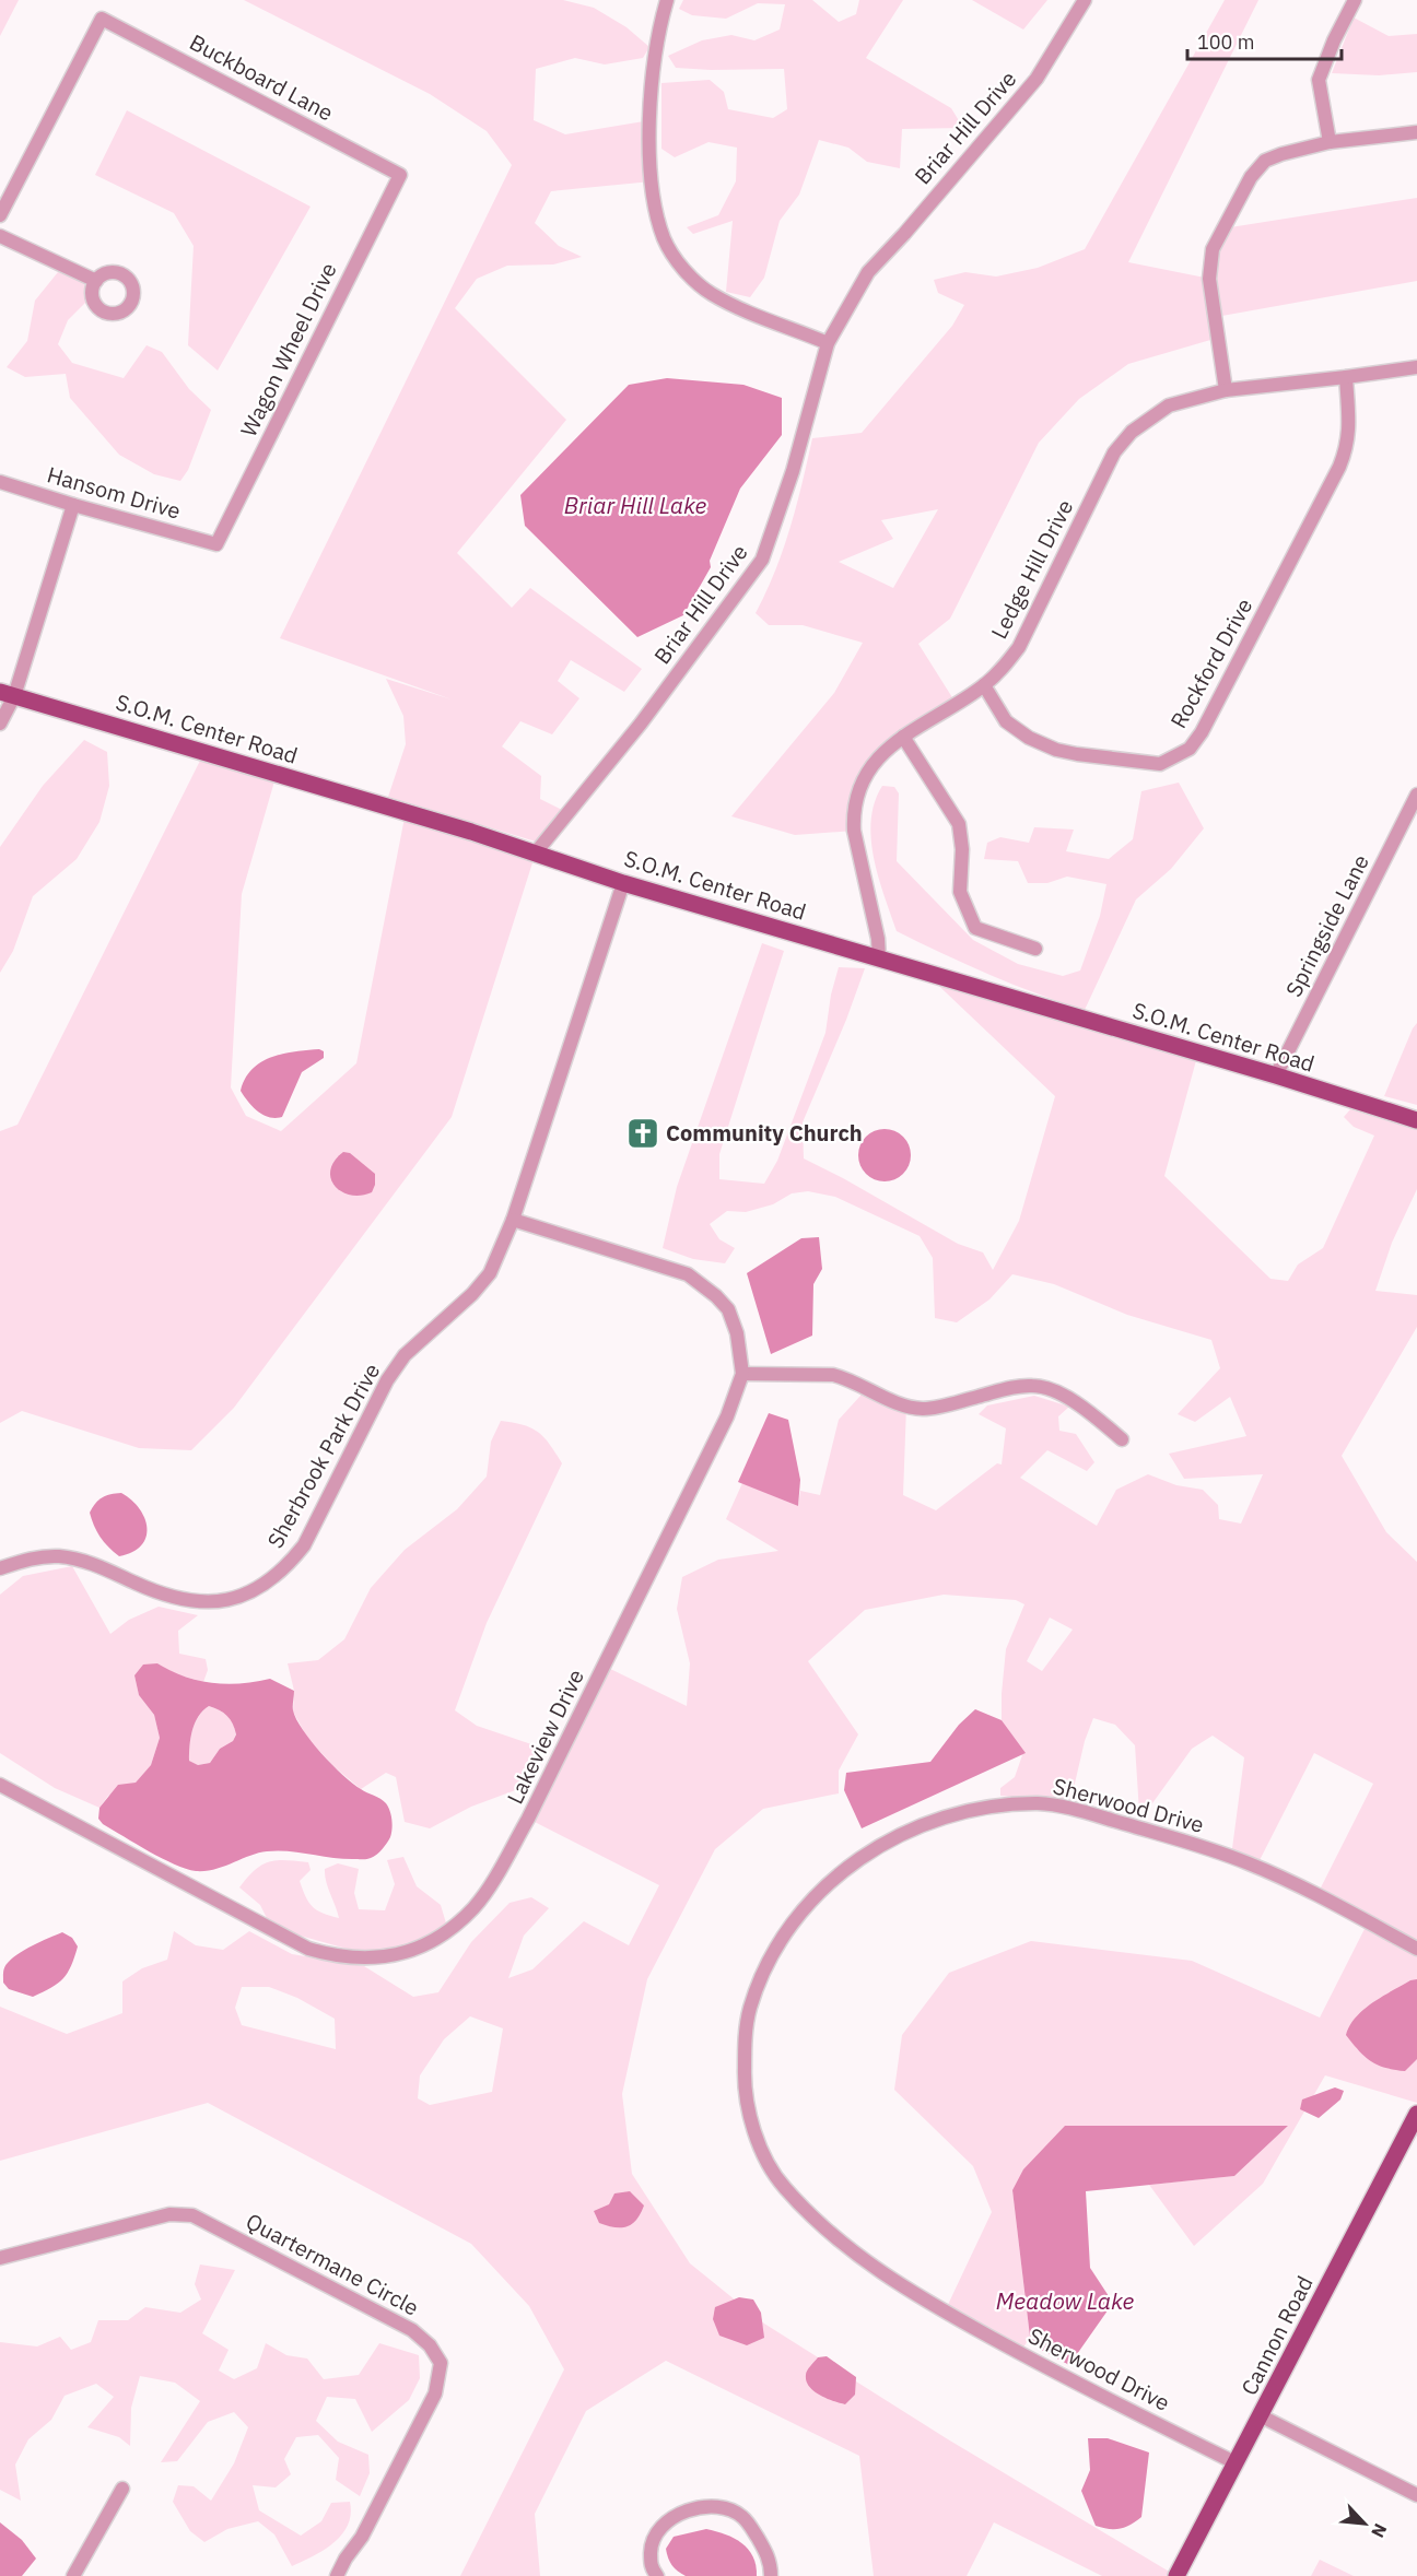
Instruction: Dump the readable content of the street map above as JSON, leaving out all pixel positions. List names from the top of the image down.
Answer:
{
  "streets": {
    "main road": ["S.O.M. Center Road", "Cannon Road"],
    "street": [
      "Buckboard Lane",
      "Briar Hill Drive",
      "Wagon Wheel Drive",
      "Hansom Drive",
      "Ledge Hill Drive",
      "Rockford Drive",
      "Springside Lane",
      "Sherbrook Park Drive",
      "Lakeview Drive",
      "Sherwood Drive",
      "Quartermane Circle"
    ]
  },
  "crossings": [
    ["Buckboard Lane", "Wagon Wheel Drive"],
    ["Briar Hill Drive", "S.O.M. Center Road"],
    ["Wagon Wheel Drive", "Hansom Drive"],
    ["Ledge Hill Drive", "Rockford Drive"],
    ["Ledge Hill Drive", "S.O.M. Center Road"],
    ["S.O.M. Center Road", "Springside Lane"],
    ["S.O.M. Center Road", "Sherbrook Park Drive"],
    ["Sherbrook Park Drive", "Lakeview Drive"],
    ["Sherwood Drive", "Cannon Road"]
  ],
  "water": ["Briar Hill Lake", "Meadow Lake"],
  "places": {
    "church": ["Community Church"]
  },
  "scale_bar": "100 m",
  "north": "bottom right"
}
